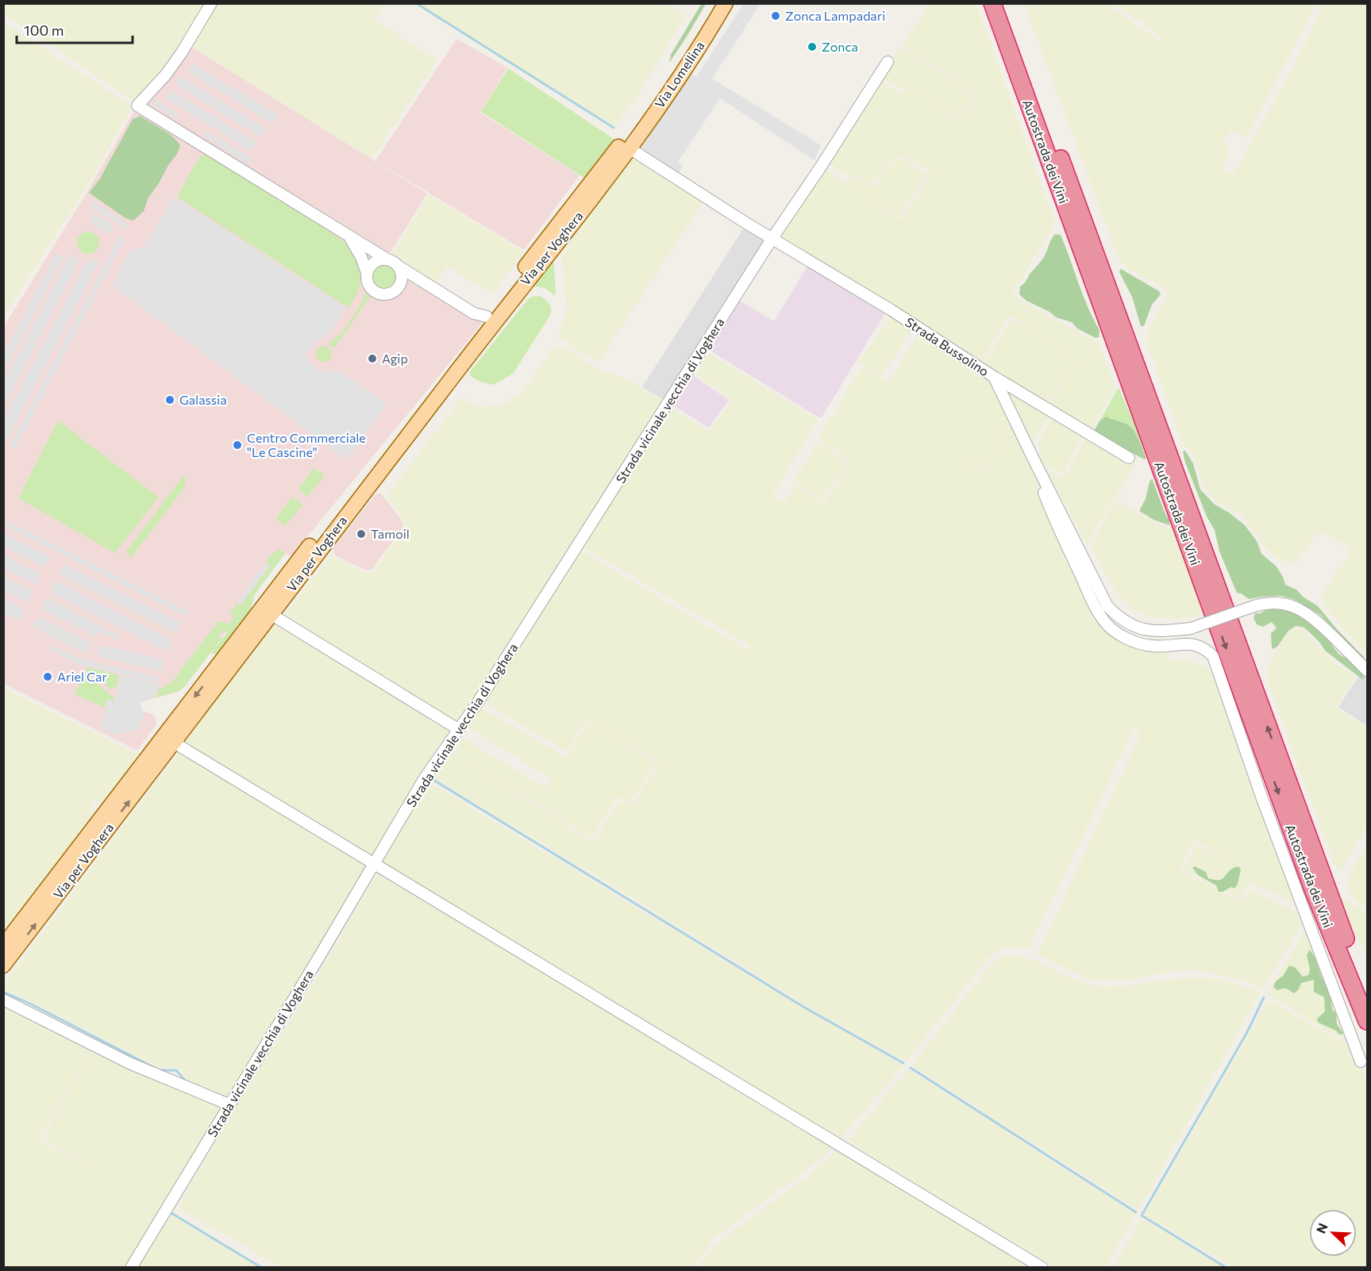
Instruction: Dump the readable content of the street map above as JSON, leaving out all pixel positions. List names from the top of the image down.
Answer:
{
  "streets": {
    "highway": ["Autostrada dei Vini"],
    "main road": ["Via Lomellina", "Via per Voghera"],
    "street": ["Strada Bussolino", "Strada vicinale vecchia di Voghera"]
  },
  "crossings": [
    ["Via Lomellina", "Via per Voghera"],
    ["Via Lomellina", "Strada Bussolino"],
    ["Via per Voghera", "Strada Bussolino"],
    ["Strada Bussolino", "Strada vicinale vecchia di Voghera"]
  ],
  "places": [
    "Zonca Lampadari",
    "Zonca",
    "Agip",
    "Galassia",
    "Centro Commerciale \"Le Cascine\"",
    "Tamoil",
    "Ariel Car"
  ],
  "scale_bar": "100 m",
  "north": "top left"
}
